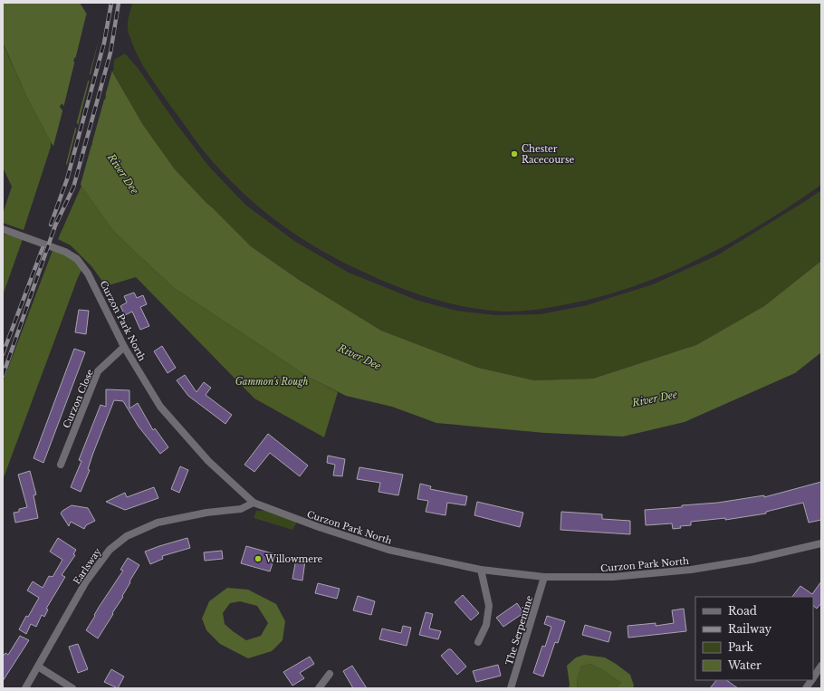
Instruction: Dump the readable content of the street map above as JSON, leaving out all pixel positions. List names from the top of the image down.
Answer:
{
  "streets": {
    "street": [
      "Curzon Park North",
      "Curzon Close",
      "Earlsway",
      "The Serpentine"
    ]
  },
  "crossings": [
    ["Curzon Park North", "Curzon Close"],
    ["Curzon Park North", "Earlsway"],
    ["Curzon Park North", "The Serpentine"]
  ],
  "water": ["River Dee"],
  "parks": ["Gammon's Rough"],
  "places": ["Chester Racecourse", "Willowmere"],
  "legend": [
    "Road",
    "Railway",
    "Park",
    "Water"
  ]
}
